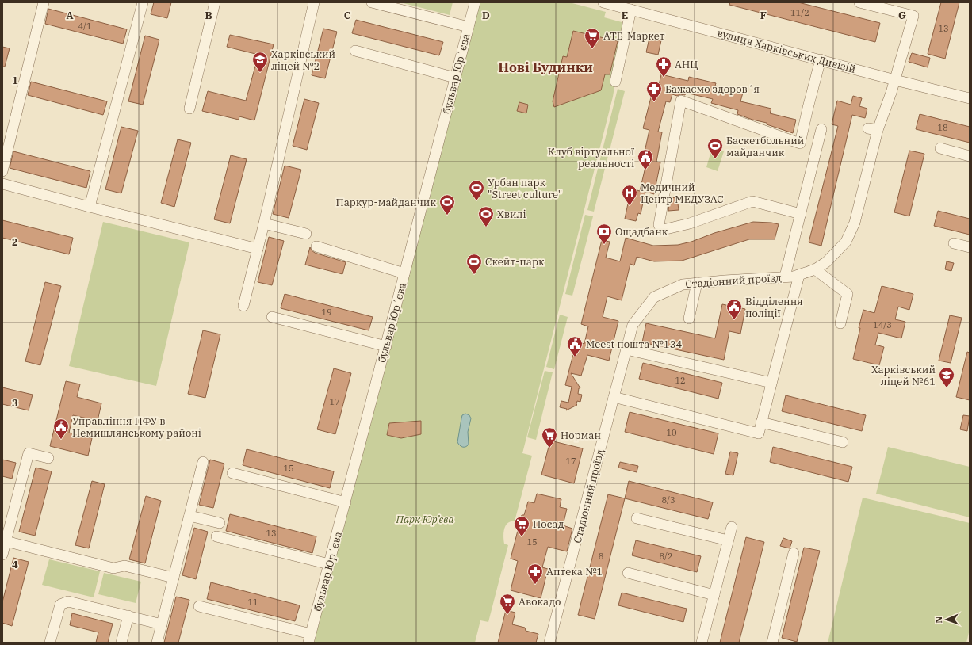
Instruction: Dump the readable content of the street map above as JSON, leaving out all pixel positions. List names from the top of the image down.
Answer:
{
  "streets": {
    "street": ["вулиця Харківських Дивізій", "бульвар Юрʼєва", "Стадіонний проїзд"]
  },
  "crossings": [
    ["вулиця Харківських Дивізій", "Стадіонний проїзд"]
  ],
  "districts": ["Нові Будинки"],
  "parks": ["Парк Юр’єва"],
  "places": {
    "supermarket": [
      "АТБ-Маркет",
      "Норман",
      "Посад",
      "Авокадо"
    ],
    "school or university": ["Харківський ліцей №2", "Харківський ліцей №61"],
    "pharmacy": ["АНЦ", "Бажаємо здоровʼя", "Аптека №1"],
    "sports": [
      "Баскетбольний майданчик",
      "Урбан парк \"Street culture\"",
      "Паркур-майданчик",
      "Хвилі",
      "Скейт-парк"
    ],
    "public building": [
      "Клуб віртуальної реальності",
      "Відділення поліції",
      "Meest пошта №134",
      "Управління ПФУ в Немишлянському районі"
    ],
    "hospital": ["Медичний Центр МЕДУЗАС"],
    "bank": ["Ощадбанк"]
  },
  "house_numbers": [
    "11/2",
    "4/1",
    "13",
    "18",
    "19",
    "14/3",
    "12",
    "17",
    "10",
    "17",
    "15",
    "8/3",
    "13",
    "15",
    "8",
    "8/2",
    "11"
  ],
  "north": "left",
  "grid": {
    "columns": [
      "A",
      "B",
      "C",
      "D",
      "E",
      "F",
      "G"
    ],
    "rows": [
      "1",
      "2",
      "3",
      "4"
    ]
  }
}
